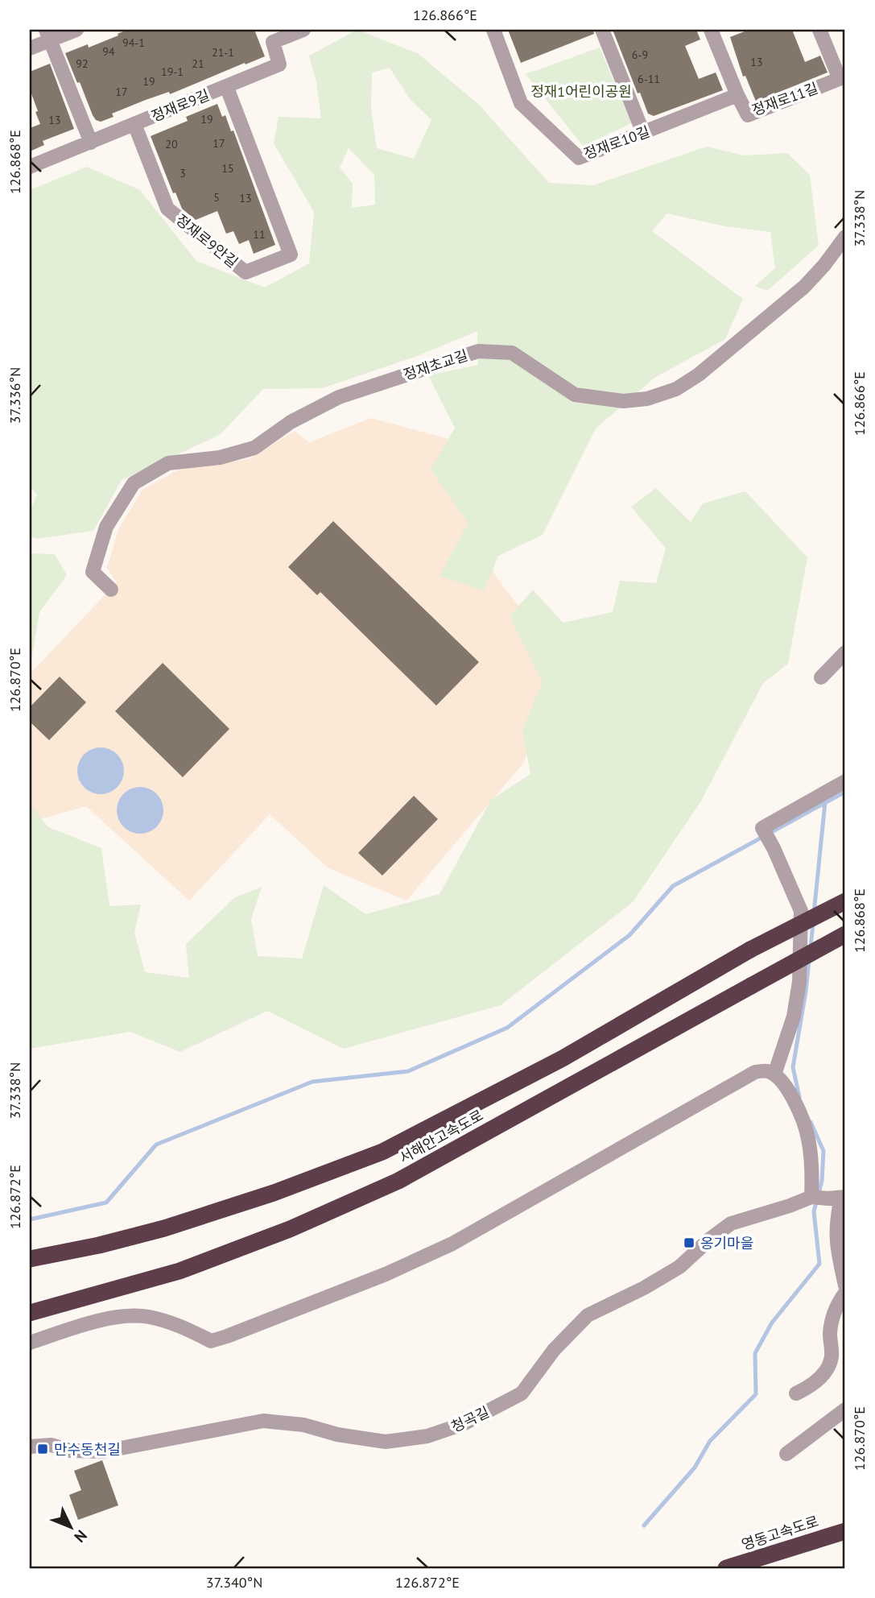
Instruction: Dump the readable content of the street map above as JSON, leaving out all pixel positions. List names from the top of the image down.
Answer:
{
  "streets": {
    "highway": ["서해안고속도로", "영동고속도로"],
    "street": [
      "정재로11길",
      "정재로9길",
      "정재로10길",
      "정재로9안길",
      "정재초교길",
      "청곡길"
    ]
  },
  "crossings": [
    ["정재로11길", "정재로10길"],
    ["정재로9길", "정재로9안길"]
  ],
  "parks": ["정재1어린이공원"],
  "places": {
    "transit": ["옹기마을", "만수동천길"]
  },
  "house_numbers": [
    "94-1",
    "94",
    "21-1",
    "6-9",
    "13",
    "92",
    "21",
    "19-1",
    "6-11",
    "19",
    "17",
    "19",
    "13",
    "17",
    "20",
    "15",
    "3",
    "5",
    "13",
    "11"
  ],
  "north": "bottom right",
  "coordinates": [
    "126.866°E",
    "126.868°E",
    "37.338°N",
    "37.336°N",
    "126.870°E",
    "126.872°E",
    "37.340°N"
  ]
}
